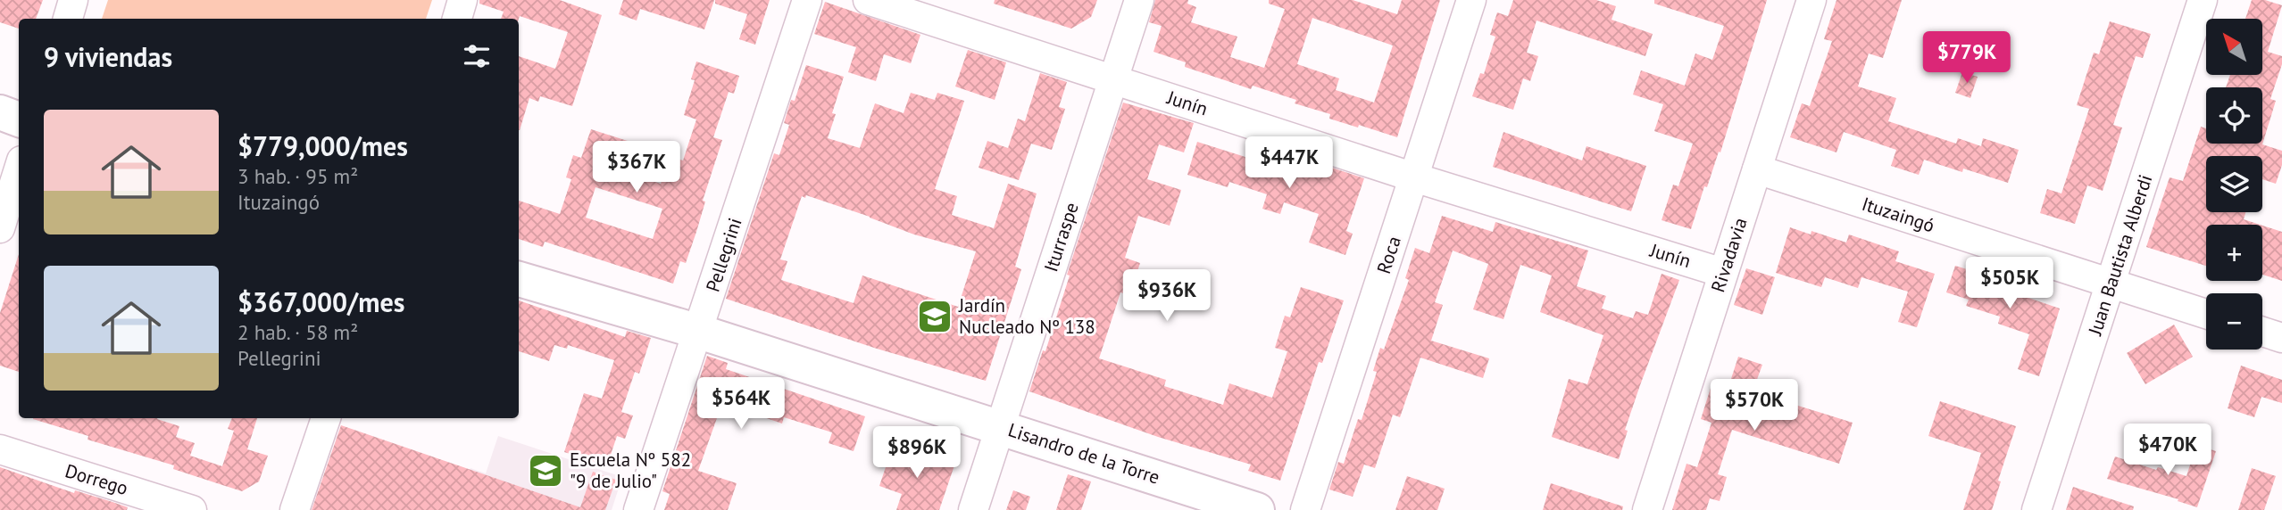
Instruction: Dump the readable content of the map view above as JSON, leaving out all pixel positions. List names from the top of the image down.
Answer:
{
  "streets": {
    "main road": ["Lisandro de la Torre"],
    "street": [
      "Junín",
      "Ituzaingó",
      "Iturraspe",
      "Pellegrini",
      "Roca",
      "Rivadavia",
      "Juan Bautista Alberdi",
      "Dorrego"
    ]
  },
  "crossings": [
    ["Junín", "Iturraspe"],
    ["Junín", "Roca"],
    ["Junín", "Rivadavia"],
    ["Ituzaingó", "Rivadavia"],
    ["Ituzaingó", "Juan Bautista Alberdi"],
    ["Iturraspe", "Lisandro de la Torre"],
    ["Pellegrini", "Lisandro de la Torre"]
  ],
  "places": {
    "school or university": ["Jardín Nucleado Nº 138", "Escuela Nº 582 \"9 de Julio\""]
  },
  "north": "top left",
  "page": {
    "map_buttons": ["+", "−"],
    "heading": "9 viviendas",
    "price": [
      "$779K",
      "$447K",
      "$367K",
      "$505K",
      "$936K",
      "$564K",
      "$570K",
      "$470K",
      "$896K"
    ],
    "list": [
      {
        "name": "$779,000/mes",
        "note": "3 hab. · 95 m² · Ituzaingó"
      },
      {
        "name": "$367,000/mes",
        "note": "2 hab. · 58 m² · Pellegrini"
      }
    ]
  }
}
